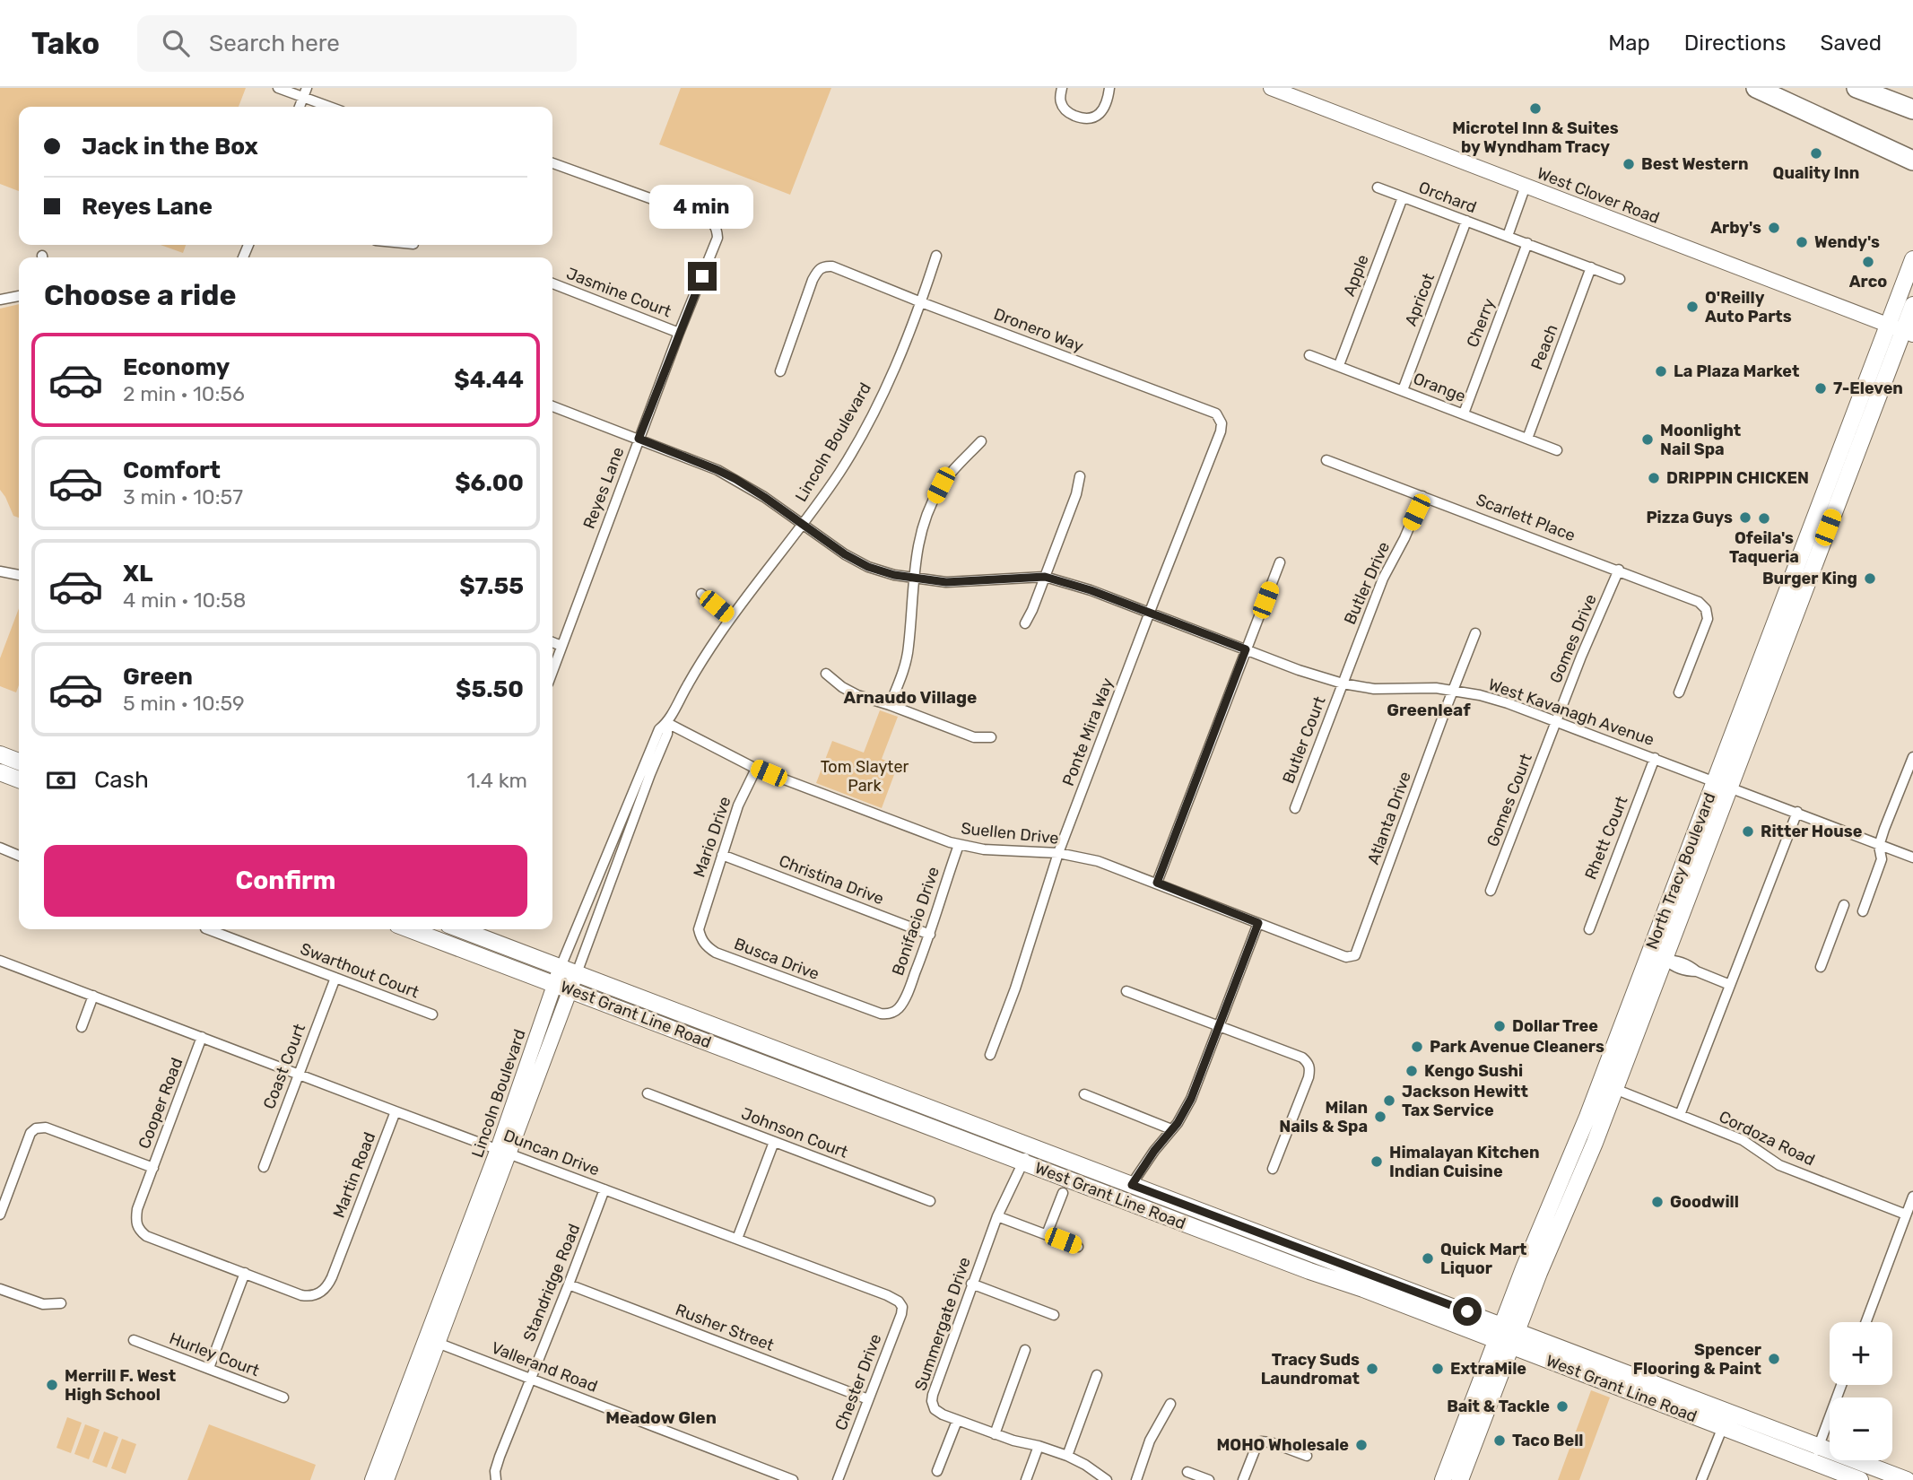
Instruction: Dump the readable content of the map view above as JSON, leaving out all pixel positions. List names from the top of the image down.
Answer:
{
  "streets": {
    "main road": ["North Tracy Boulevard", "West Grant Line Road"],
    "street": [
      "West Clover Road",
      "Orchard",
      "Apple",
      "Jasmine Court",
      "Apricot",
      "Cherry",
      "Dronero Way",
      "Peach",
      "Orange",
      "Lincoln Boulevard",
      "Reyes Lane",
      "Scarlett Place",
      "Butler Drive",
      "Gomes Drive",
      "West Kavanagh Avenue",
      "Ponte Mira Way",
      "Butler Court",
      "Gomes Court",
      "Atlanta Drive",
      "Suellen Drive",
      "Mario Drive",
      "Rhett Court",
      "Christina Drive",
      "Bonifacio Drive",
      "Busca Drive",
      "Swarthout Court",
      "Coast Court",
      "Cooper Road",
      "Johnson Court",
      "Cordoza Road",
      "Duncan Drive",
      "Martin Road",
      "Standridge Road",
      "Summergate Drive",
      "Rusher Street",
      "Hurley Court",
      "Vallerand Road",
      "Chester Drive"
    ]
  },
  "crossings": [
    ["West Clover Road", "North Tracy Boulevard"],
    ["Orchard", "Apple"],
    ["Orchard", "Apricot"],
    ["Orchard", "Cherry"],
    ["Orchard", "Peach"],
    ["Apple", "Orange"],
    ["Jasmine Court", "Reyes Lane"],
    ["Apricot", "Orange"],
    ["Cherry", "Orange"],
    ["Dronero Way", "Lincoln Boulevard"],
    ["Dronero Way", "Ponte Mira Way"],
    ["Peach", "Orange"],
    ["Lincoln Boulevard", "West Kavanagh Avenue"],
    ["Lincoln Boulevard", "Suellen Drive"],
    ["Lincoln Boulevard", "West Grant Line Road"],
    ["Lincoln Boulevard", "Duncan Drive"],
    ["Lincoln Boulevard", "Vallerand Road"],
    ["Reyes Lane", "West Kavanagh Avenue"],
    ["Scarlett Place", "Butler Drive"],
    ["Scarlett Place", "Gomes Drive"],
    ["Butler Drive", "West Kavanagh Avenue"],
    ["Butler Drive", "Butler Court"],
    ["Gomes Drive", "West Kavanagh Avenue"],
    ["Gomes Drive", "Gomes Court"],
    ["West Kavanagh Avenue", "Ponte Mira Way"],
    ["West Kavanagh Avenue", "Butler Court"],
    ["West Kavanagh Avenue", "Gomes Court"],
    ["West Kavanagh Avenue", "Atlanta Drive"],
    ["West Kavanagh Avenue", "Rhett Court"],
    ["West Kavanagh Avenue", "North Tracy Boulevard"],
    ["Ponte Mira Way", "Suellen Drive"],
    ["Atlanta Drive", "Suellen Drive"],
    ["Suellen Drive", "Mario Drive"],
    ["Suellen Drive", "Bonifacio Drive"],
    ["Mario Drive", "Christina Drive"],
    ["Mario Drive", "Busca Drive"],
    ["North Tracy Boulevard", "West Grant Line Road"],
    ["North Tracy Boulevard", "Cordoza Road"],
    ["Christina Drive", "Bonifacio Drive"],
    ["Bonifacio Drive", "Busca Drive"],
    ["Swarthout Court", "Coast Court"],
    ["West Grant Line Road", "Summergate Drive"],
    ["Coast Court", "Duncan Drive"],
    ["Cooper Road", "Duncan Drive"],
    ["Cooper Road", "Martin Road"],
    ["Duncan Drive", "Martin Road"],
    ["Duncan Drive", "Standridge Road"],
    ["Duncan Drive", "Chester Drive"],
    ["Standridge Road", "Rusher Street"],
    ["Standridge Road", "Vallerand Road"],
    ["Rusher Street", "Chester Drive"]
  ],
  "districts": ["Arnaudo Village", "Greenleaf", "Meadow Glen"],
  "parks": ["Tom Slayter Park"],
  "places": [
    "Microtel Inn & Suites by Wyndham Tracy",
    "Quality Inn",
    "Best Western",
    "Arby's",
    "Wendy's",
    "Arco",
    "O'Reilly Auto Parts",
    "La Plaza Market",
    "7-Eleven",
    "Moonlight Nail Spa",
    "DRIPPIN CHICKEN",
    "Pizza Guys",
    "Ofeila's Taqueria",
    "Burger King",
    "Ritter House",
    "Dollar Tree",
    "Park Avenue Cleaners",
    "Kengo Sushi",
    "Jackson Hewitt Tax Service",
    "Milan Nails & Spa",
    "Himalayan Kitchen Indian Cuisine",
    "Goodwill",
    "Quick Mart Liquor",
    "Spencer Flooring & Paint",
    "Tracy Suds Laundromat",
    "ExtraMile",
    "Merrill F. West High School",
    "Bait & Tackle",
    "Taco Bell",
    "MOHO Wholesale"
  ],
  "page": {
    "header": "Tako",
    "search": "Search here",
    "nav": ["Map", "Directions", "Saved"],
    "banner": ["Jack in the Box", "Reyes Lane"],
    "bubble": "4 min",
    "heading": "Choose a ride",
    "list": [
      {
        "name": "Economy",
        "note": "2 min · 10:56",
        "value": "$4.44"
      },
      {
        "name": "Comfort",
        "note": "3 min · 10:57",
        "value": "$6.00"
      },
      {
        "name": "XL",
        "note": "4 min · 10:58",
        "value": "$7.55"
      },
      {
        "name": "Green",
        "note": "5 min · 10:59",
        "value": "$5.50"
      }
    ],
    "pay": ["Cash", "1.4 km"],
    "buttons": "Confirm",
    "map_buttons": ["+", "−"]
  }
}
